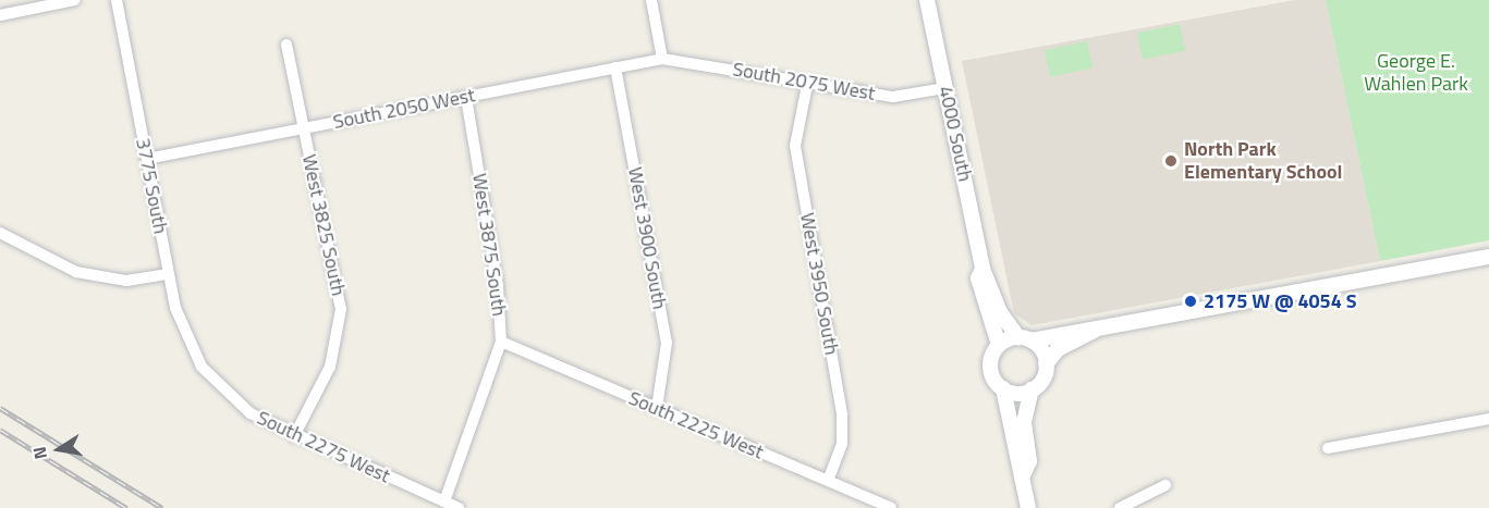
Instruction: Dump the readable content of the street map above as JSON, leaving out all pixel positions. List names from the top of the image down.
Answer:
{
  "streets": {
    "street": [
      "South 2075 West",
      "South 2050 West",
      "4000 South",
      "3775 South",
      "West 3825 South",
      "West 3900 South",
      "West 3875 South",
      "West 3950 South",
      "South 2225 West",
      "South 2275 West"
    ]
  },
  "crossings": [
    ["South 2075 West", "South 2050 West"],
    ["South 2075 West", "4000 South"],
    ["South 2075 West", "West 3950 South"],
    ["South 2050 West", "3775 South"],
    ["South 2050 West", "West 3825 South"],
    ["South 2050 West", "West 3900 South"],
    ["South 2050 West", "West 3875 South"],
    ["3775 South", "South 2275 West"],
    ["West 3825 South", "South 2275 West"],
    ["West 3900 South", "South 2225 West"],
    ["West 3875 South", "South 2225 West"],
    ["West 3875 South", "South 2275 West"],
    ["West 3950 South", "South 2225 West"]
  ],
  "parks": ["George E. Wahlen Park"],
  "places": ["North Park Elementary School", "2175 W @ 4054 S"],
  "north": "left"
}
